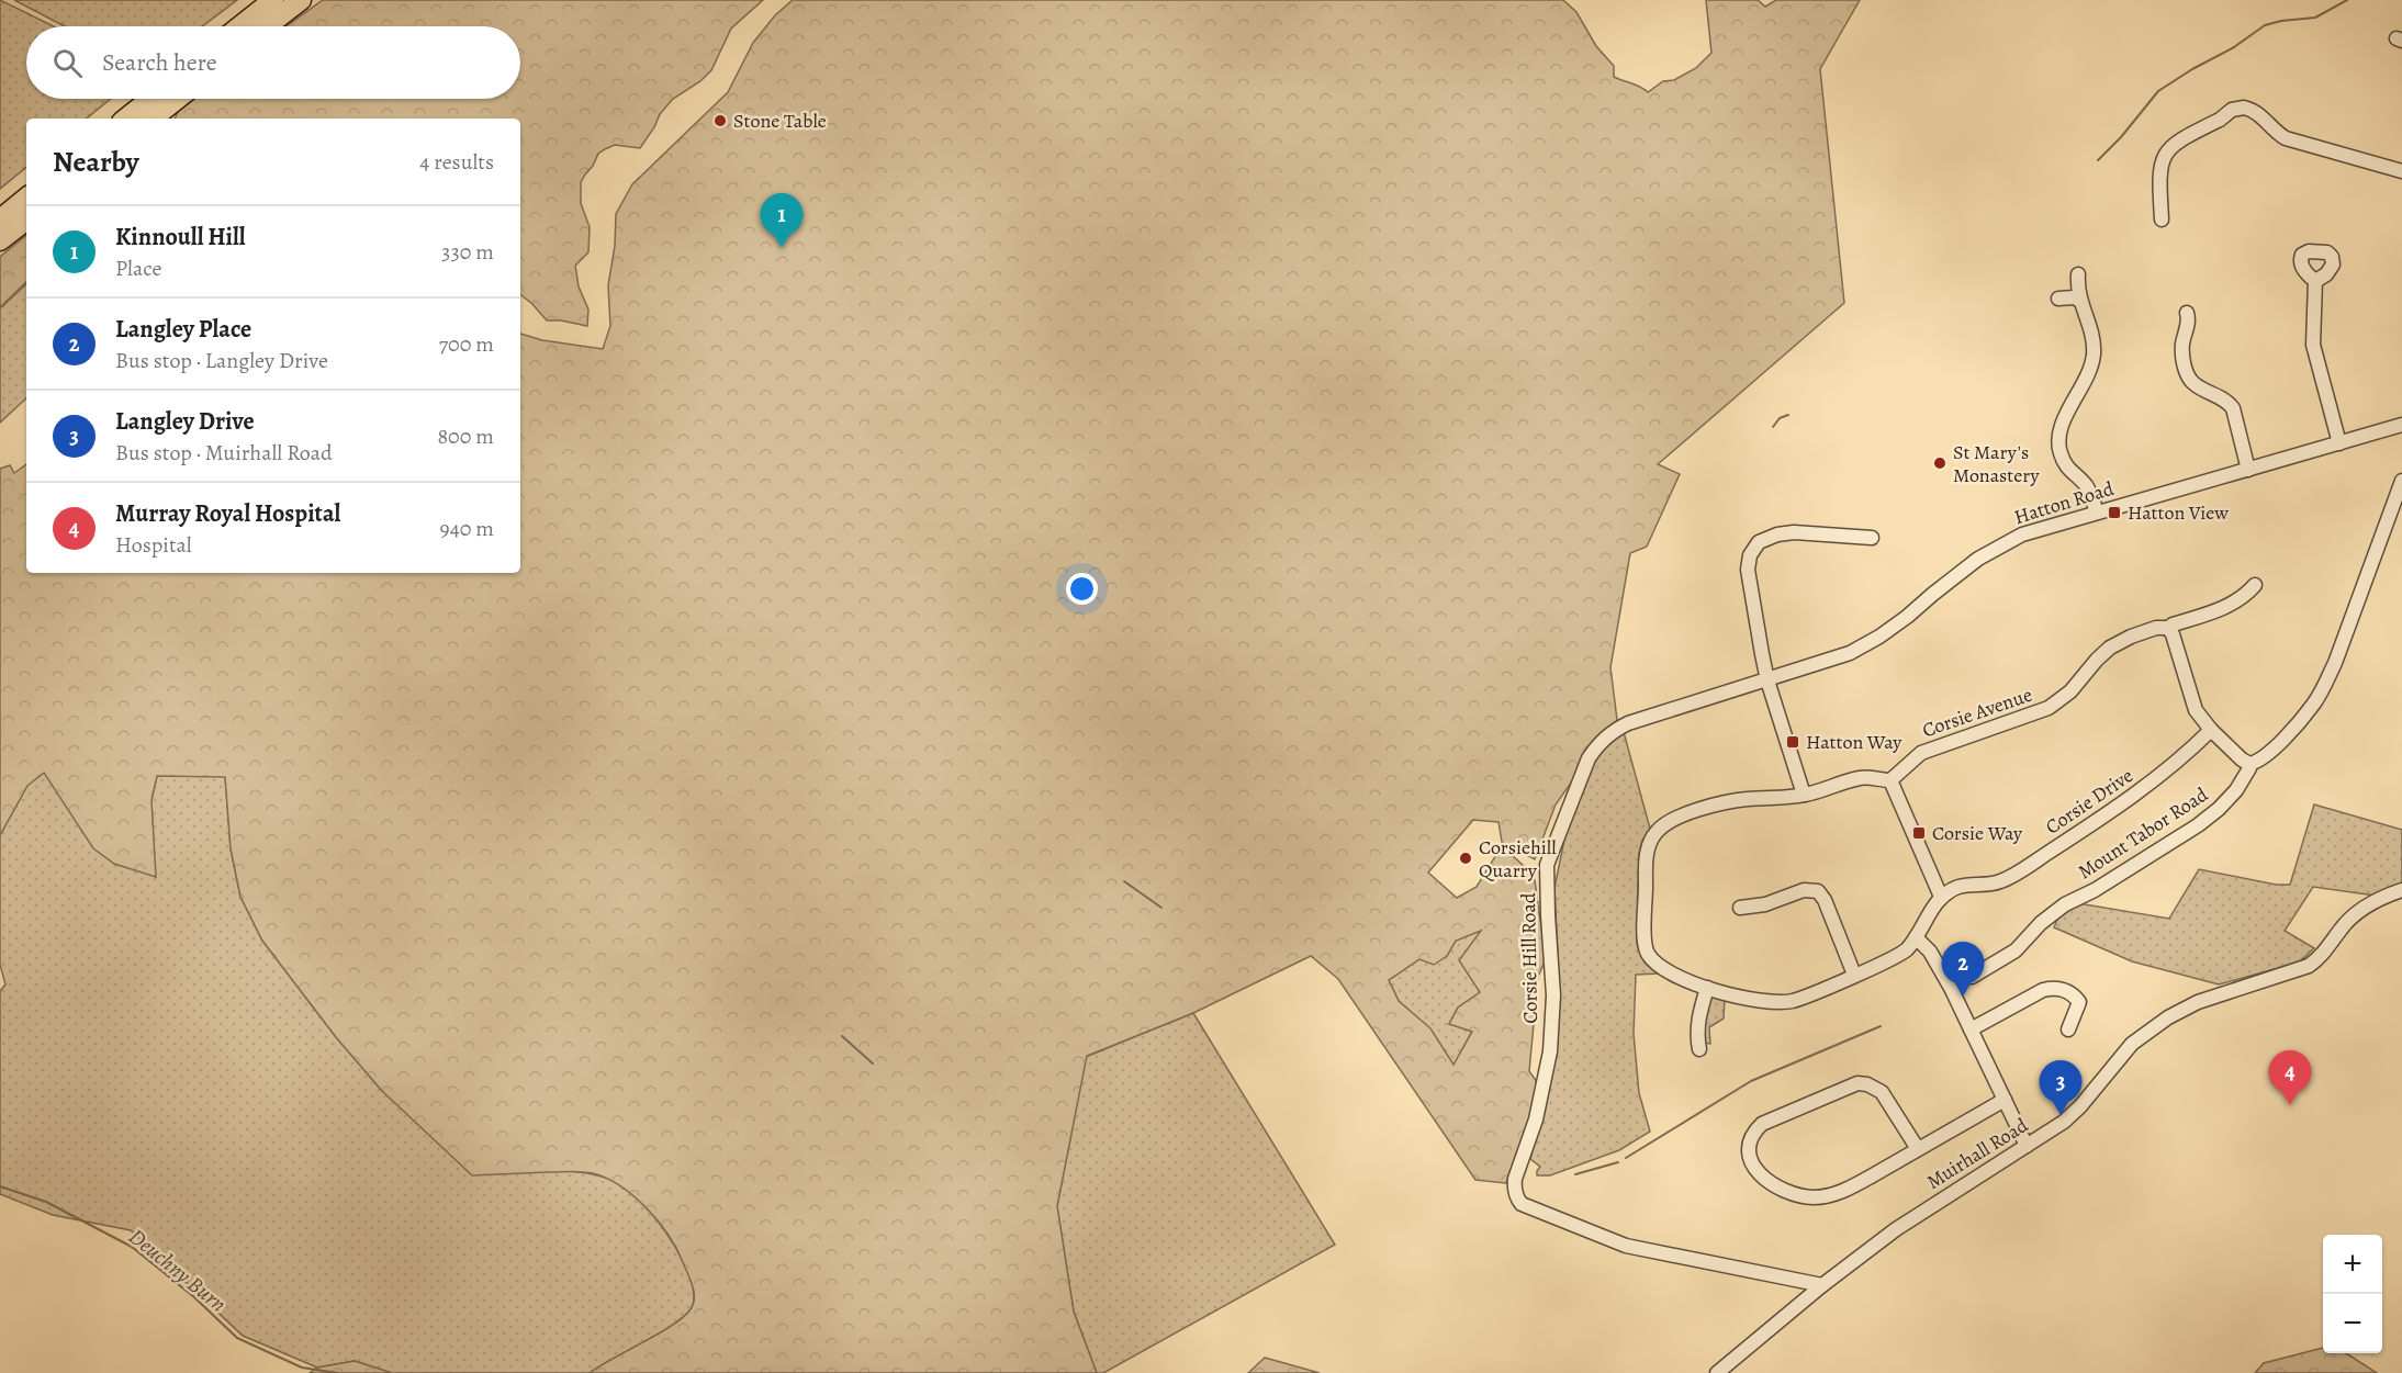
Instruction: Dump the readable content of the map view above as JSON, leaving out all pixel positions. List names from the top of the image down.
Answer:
{
  "streets": {
    "street": [
      "Hatton Road",
      "Corsie Avenue",
      "Corsie Drive",
      "Mount Tabor Road",
      "Corsie Hill Road",
      "Muirhall Road"
    ]
  },
  "crossings": [
    ["Hatton Road", "Corsie Hill Road"],
    ["Corsie Hill Road", "Muirhall Road"]
  ],
  "water": ["Deuchny Burn"],
  "places": {
    "other": ["Stone Table", "St Mary's Monastery", "Corsiehill Quarry"],
    "transit": ["Hatton View", "Hatton Way", "Corsie Way"]
  },
  "page": {
    "search": "Search here",
    "heading": ["Nearby", "4 results"],
    "pins": [
      "1",
      "2",
      "4",
      "3"
    ],
    "list": [
      {
        "mark": "1",
        "name": "Kinnoull Hill",
        "note": "Place",
        "value": "330 m"
      },
      {
        "mark": "2",
        "name": "Langley Place",
        "note": "Bus stop · Langley Drive",
        "value": "700 m"
      },
      {
        "mark": "3",
        "name": "Langley Drive",
        "note": "Bus stop · Muirhall Road",
        "value": "800 m"
      },
      {
        "mark": "4",
        "name": "Murray Royal Hospital",
        "note": "Hospital",
        "value": "940 m"
      }
    ],
    "map_buttons": ["+", "−"]
  }
}
